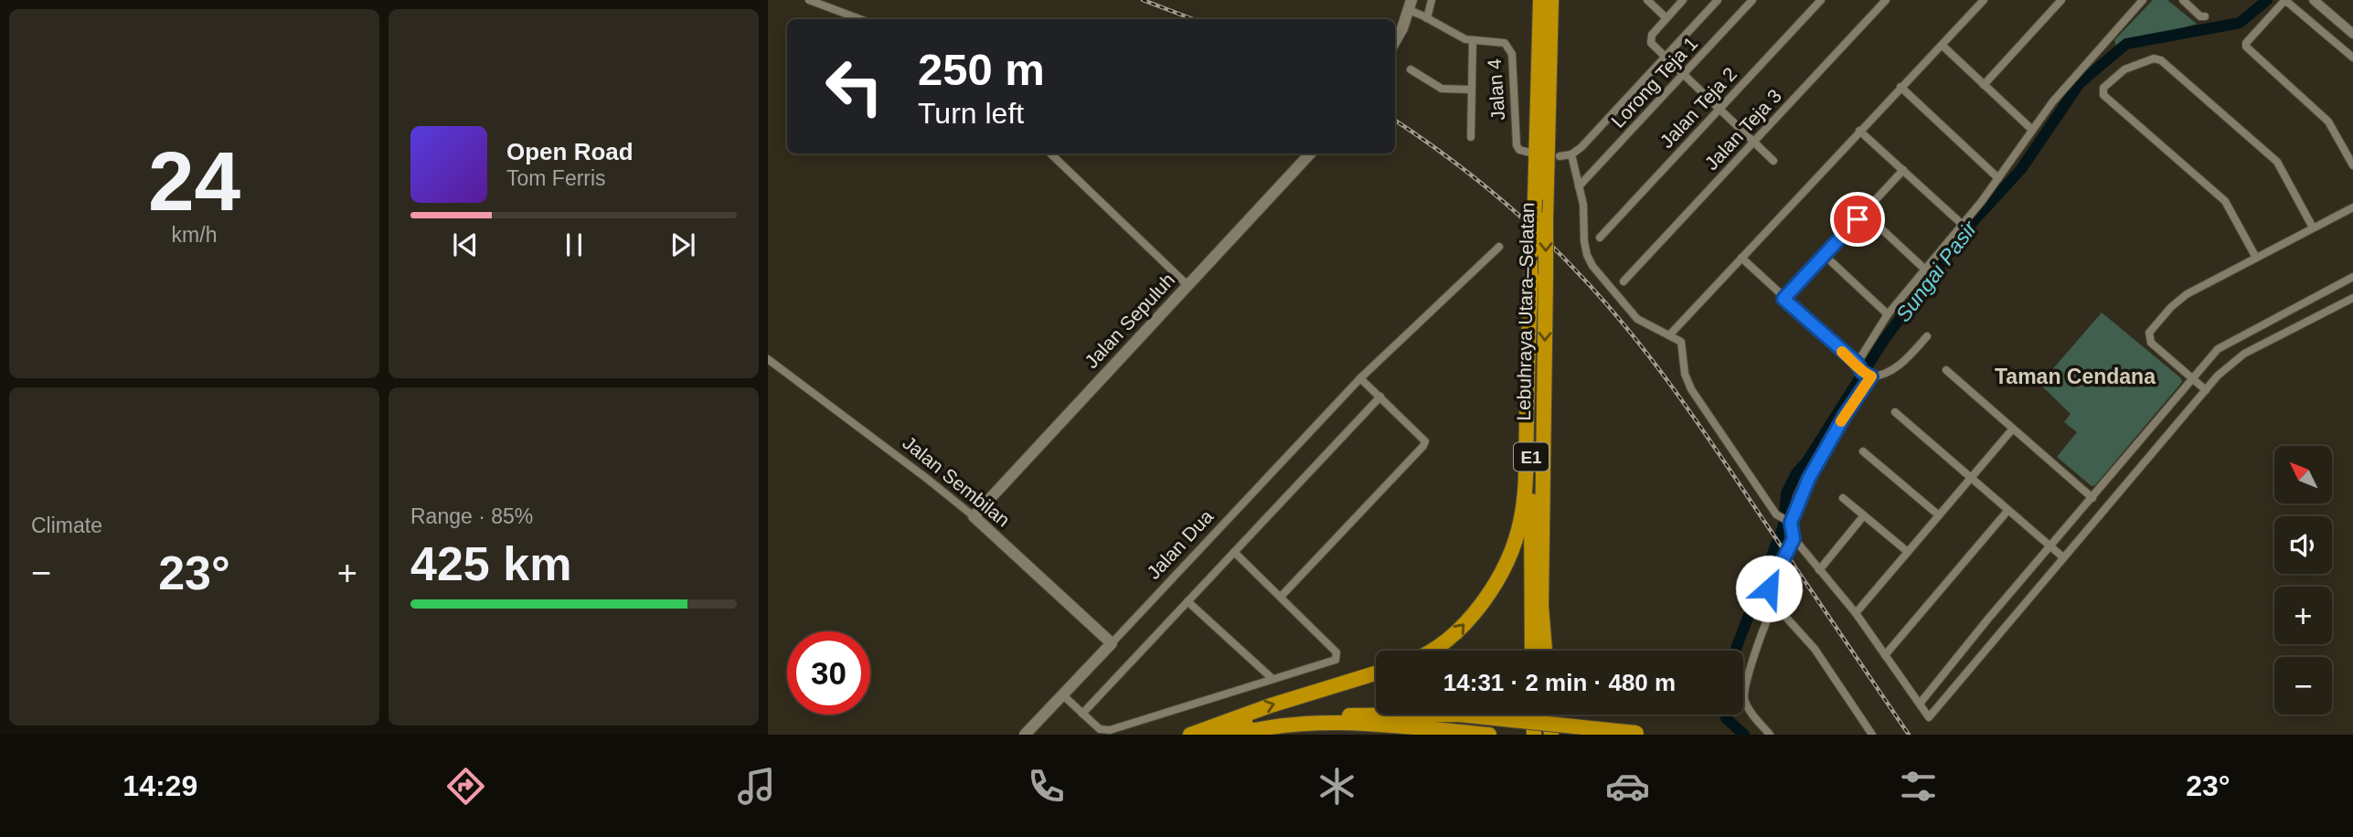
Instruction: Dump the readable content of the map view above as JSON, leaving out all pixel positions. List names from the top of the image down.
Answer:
{
  "streets": {
    "highway": ["Lebuhraya Utara–Selatan", "E1"],
    "main road": ["Jalan Sepuluh", "Jalan Sembilan", "Jalan Dua"],
    "street": [
      "Lorong Teja 1",
      "Jalan 4",
      "Jalan Teja 2",
      "Jalan Teja 3"
    ]
  },
  "crossings": [
    ["Jalan Sepuluh", "Jalan Sembilan"],
    ["Jalan Sembilan", "Jalan Dua"]
  ],
  "districts": ["Taman Cendana"],
  "water": ["Sungai Pasir"],
  "north": "top left",
  "page": {
    "tile": [
      ["24", "km/h"],
      "Climate",
      ["Range · 85%", "425 km"]
    ],
    "turn": ["250 m", "Turn left"],
    "song": ["Open Road", "Tom Ferris"],
    "map_buttons": ["+", "−"],
    "heat": ["−", "23°", "+"],
    "limit": "30",
    "trip": "14:31 · 2 min · 480 m",
    "tabs": ["14:29", "23°"]
  }
}
